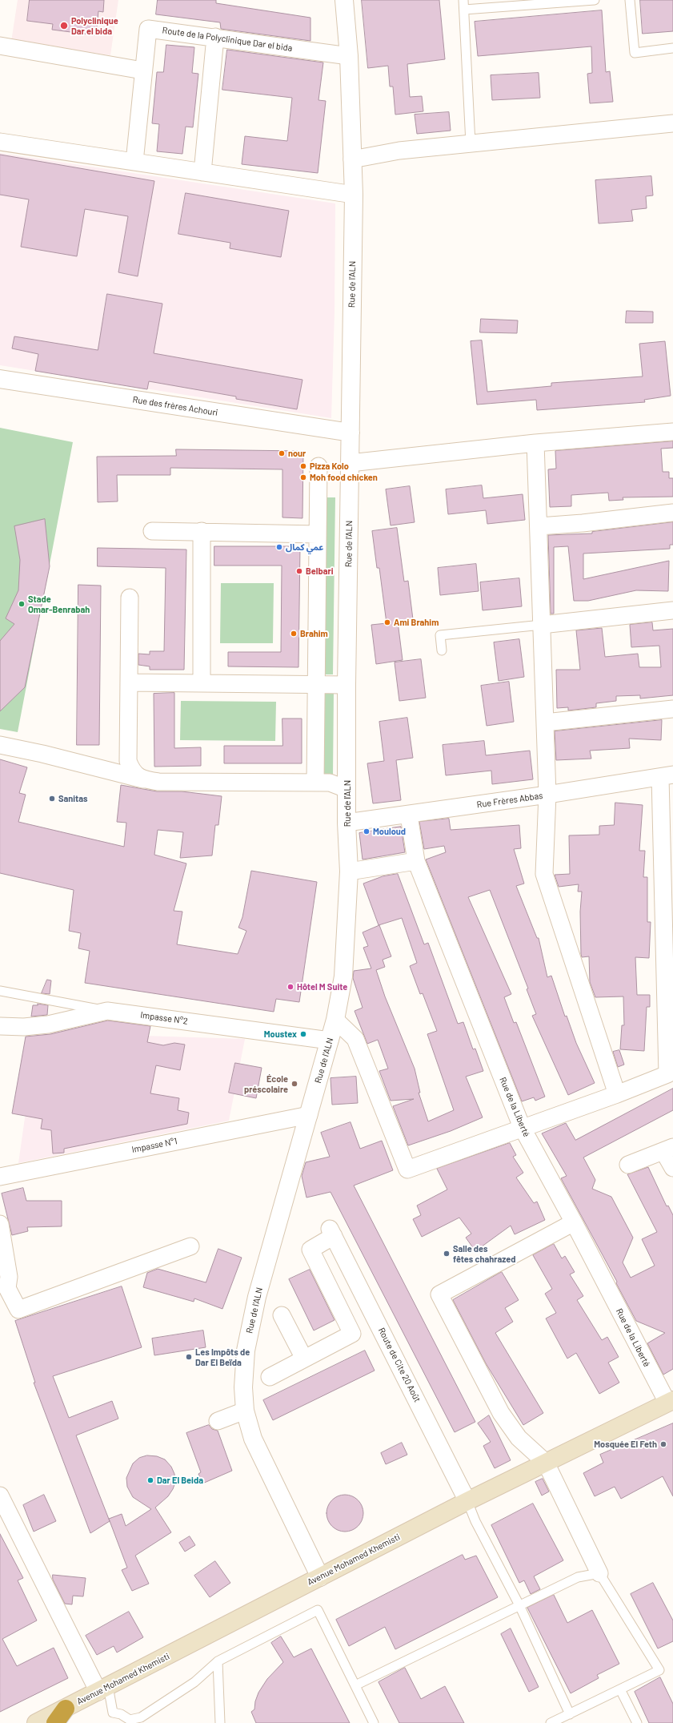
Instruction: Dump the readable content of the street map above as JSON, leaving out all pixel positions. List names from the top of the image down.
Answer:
{
  "streets": {
    "main road": ["Avenue Mohamed Khemisti"],
    "street": [
      "Route de la Polyclinique Dar el bida",
      "Rue de l'ALN",
      "Rue des frères Achouri",
      "Rue Frères Abbas",
      "Impasse N°2",
      "Rue de la Liberté",
      "Impasse N°1",
      "Route de Cite 20 Août"
    ]
  },
  "crossings": [
    ["Route de la Polyclinique Dar el bida", "Rue de l'ALN"],
    ["Rue de l'ALN", "Rue des frères Achouri"],
    ["Rue de l'ALN", "Rue Frères Abbas"],
    ["Rue de l'ALN", "Impasse N°2"],
    ["Rue de l'ALN", "Impasse N°1"],
    ["Rue de l'ALN", "Avenue Mohamed Khemisti"],
    ["Rue Frères Abbas", "Rue de la Liberté"],
    ["Rue de la Liberté", "Avenue Mohamed Khemisti"],
    ["Route de Cite 20 Août", "Avenue Mohamed Khemisti"]
  ],
  "places": [
    "Polyclinique Dar el bida",
    "nour",
    "Pizza Kolo",
    "Moh food chicken",
    "عمي كمال",
    "Belbari",
    "Stade Omar-Benrabah",
    "Ami Brahim",
    "Brahim",
    "Sanitas",
    "Mouloud",
    "Hôtel M Suite",
    "Moustex",
    "École préscolaire",
    "Salle des fêtes chahrazed",
    "Les Impôts de Dar El Beïda",
    "Mosquée El Feth",
    "Dar El Beida"
  ]
}
